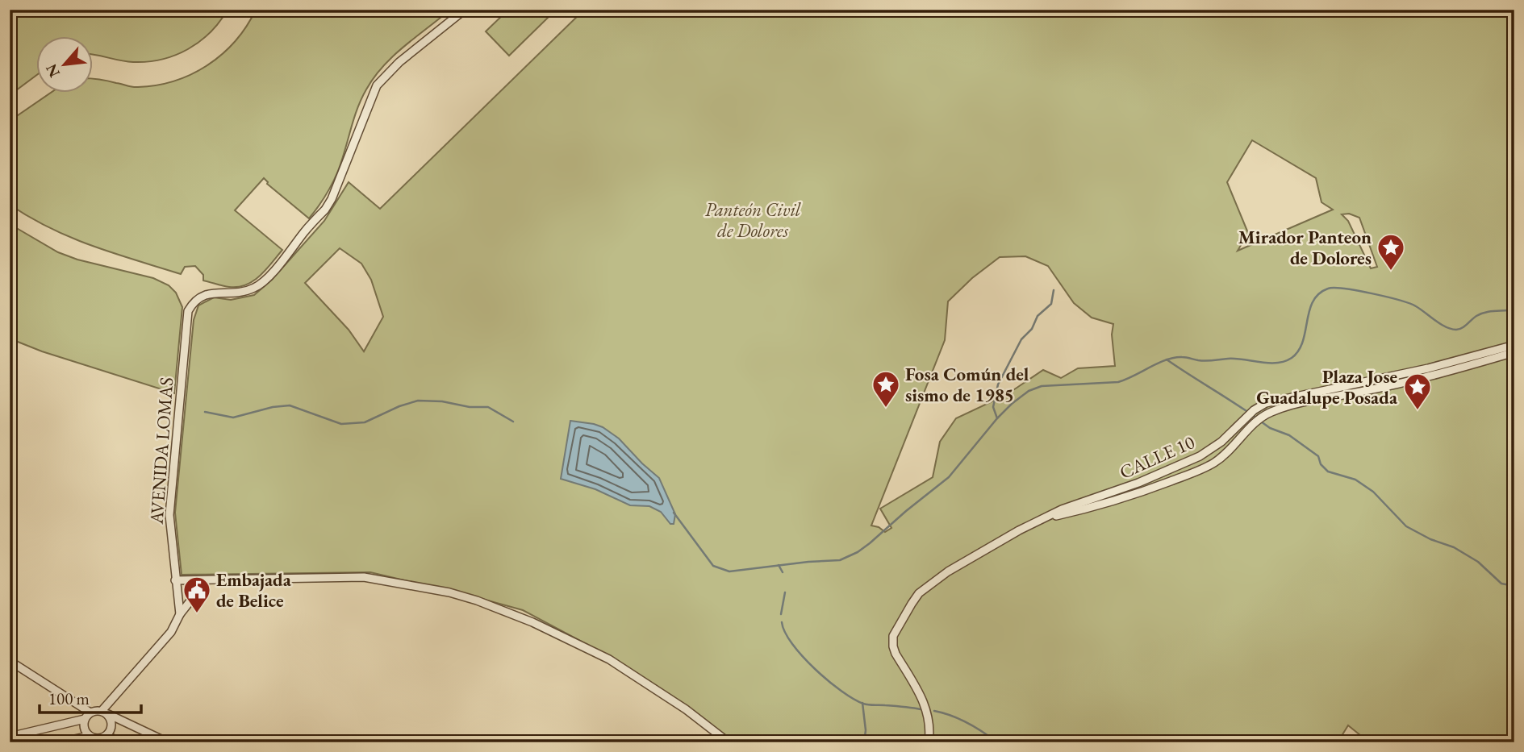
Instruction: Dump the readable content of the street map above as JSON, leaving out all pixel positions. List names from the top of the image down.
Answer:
{
  "streets": {
    "street": ["AVENIDA LOMAS", "CALLE 10"]
  },
  "parks": ["Panteón Civil de Dolores"],
  "places": {
    "place": ["Mirador Panteon de Dolores", "Fosa Común del sismo de 1985", "Plaza Jose Guadalupe Posada"],
    "public building": ["Embajada de Belice"]
  },
  "scale_bar": "100 m",
  "north": "bottom left"
}
